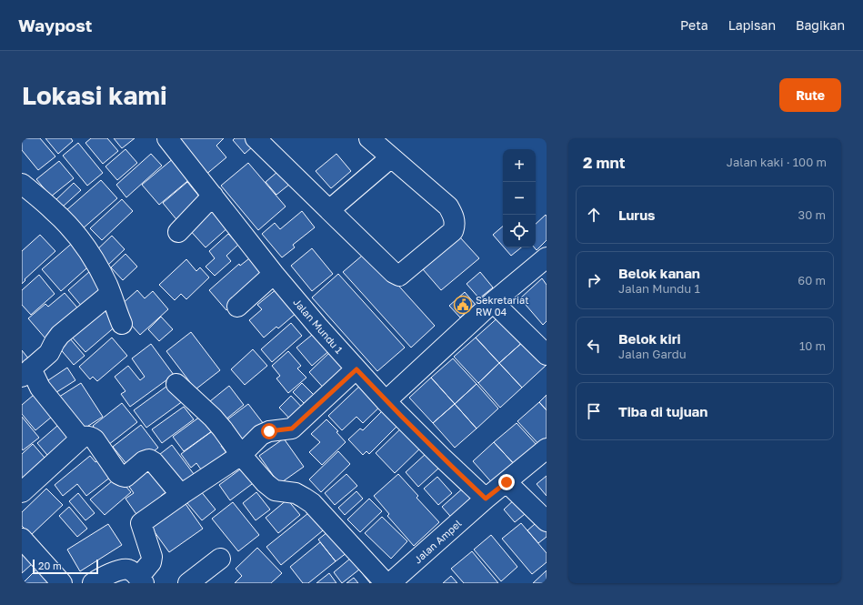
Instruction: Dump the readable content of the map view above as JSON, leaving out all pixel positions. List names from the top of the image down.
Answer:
{
  "streets": {
    "street": ["Jalan Mundu 1", "Jalan Ampel"]
  },
  "crossings": [
    ["Jalan Mundu 1", "Jalan Ampel"]
  ],
  "places": {
    "public building": ["Sekretariat RW 04"]
  },
  "scale_bar": "20 m",
  "page": {
    "header": "Waypost",
    "nav": ["Peta", "Lapisan", "Bagikan"],
    "buttons": "Rute",
    "title": "Lokasi kami",
    "heading": ["2 mnt", "Jalan kaki · 100 m"],
    "map_buttons": ["+", "−"],
    "list": [
      ["Lurus", "30 m"],
      ["Belok kanan", "Jalan Mundu 1", "60 m"],
      ["Belok kiri", "Jalan Gardu", "10 m"],
      "Tiba di tujuan"
    ],
    "scale": "20 m"
  }
}
